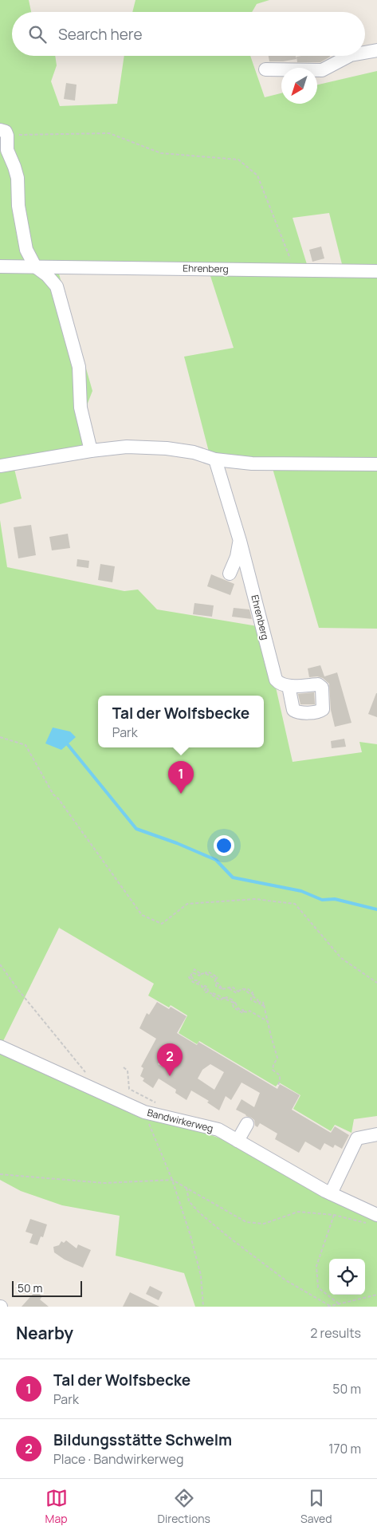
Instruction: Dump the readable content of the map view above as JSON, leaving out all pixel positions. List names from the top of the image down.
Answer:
{
  "streets": {
    "street": ["Ehrenberg", "Bandwirkerweg"]
  },
  "scale_bar": "50 m",
  "north": "bottom left",
  "page": {
    "search": "Search here",
    "popup": ["Tal der Wolfsbecke", "Park"],
    "pins": ["1", "2"],
    "scale": "50 m",
    "heading": ["Nearby", "2 results"],
    "list": [
      {
        "mark": "1",
        "name": "Tal der Wolfsbecke",
        "note": "Park",
        "value": "50 m"
      },
      {
        "mark": "2",
        "name": "Bildungsstätte Schwelm",
        "note": "Place · Bandwirkerweg",
        "value": "170 m"
      }
    ],
    "nav": ["Map", "Directions", "Saved"]
  }
}
